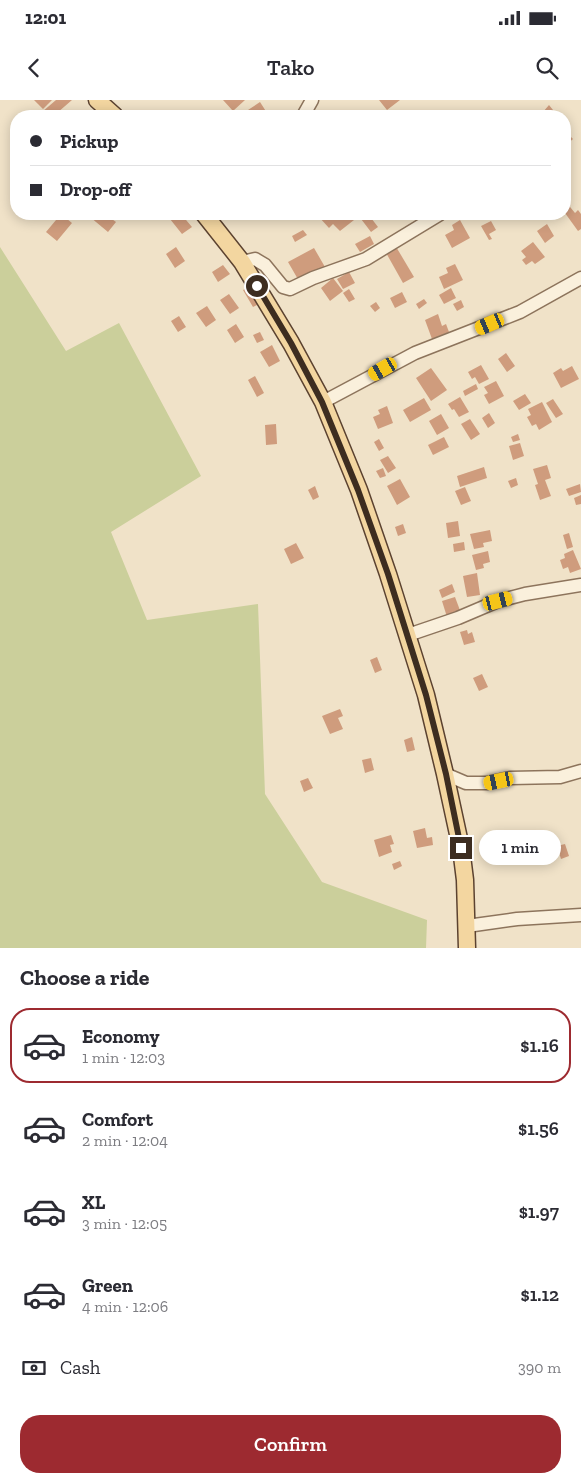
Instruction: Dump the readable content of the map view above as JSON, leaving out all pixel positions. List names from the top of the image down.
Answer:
{
  "page": {
    "status": "12:01",
    "header": "Tako",
    "banner": ["Pickup", "Drop-off"],
    "bubble": "1 min",
    "heading": "Choose a ride",
    "list": [
      {
        "name": "Economy",
        "note": "1 min · 12:03",
        "value": "$1.16"
      },
      {
        "name": "Comfort",
        "note": "2 min · 12:04",
        "value": "$1.56"
      },
      {
        "name": "XL",
        "note": "3 min · 12:05",
        "value": "$1.97"
      },
      {
        "name": "Green",
        "note": "4 min · 12:06",
        "value": "$1.12"
      }
    ],
    "pay": ["Cash", "390 m"],
    "buttons": "Confirm"
  }
}
